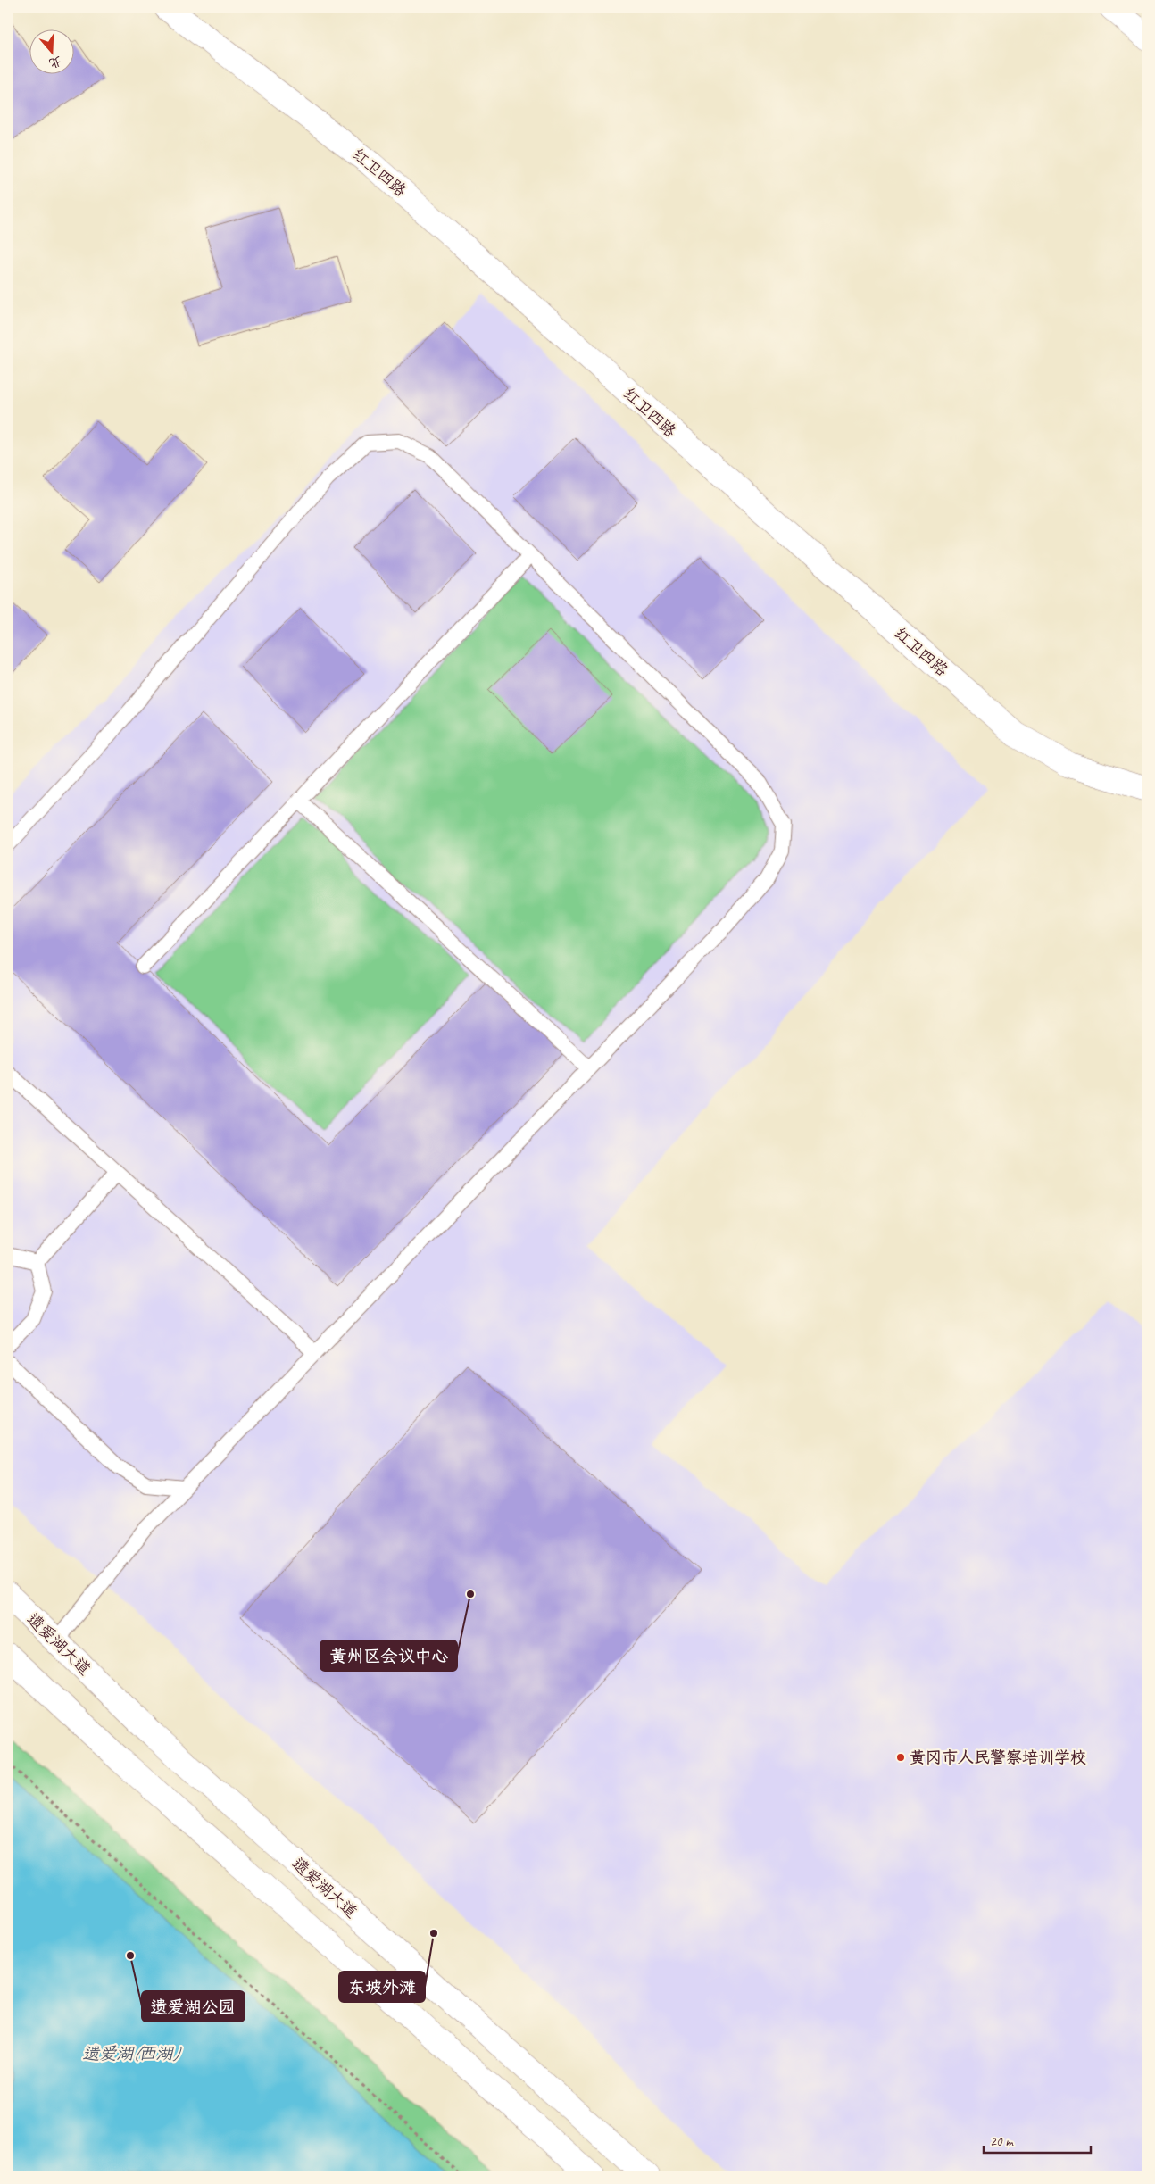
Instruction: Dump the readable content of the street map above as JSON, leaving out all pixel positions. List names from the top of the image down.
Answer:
{
  "streets": {
    "main road": ["红卫四路", "遗爱湖大道"]
  },
  "water": ["遗爱湖(西湖)"],
  "places": [
    "黄州区会议中心",
    "黄冈市人民警察培训学校",
    "东坡外滩",
    "遗爱湖公园"
  ],
  "scale_bar": "20 m",
  "north": "bottom"
}
